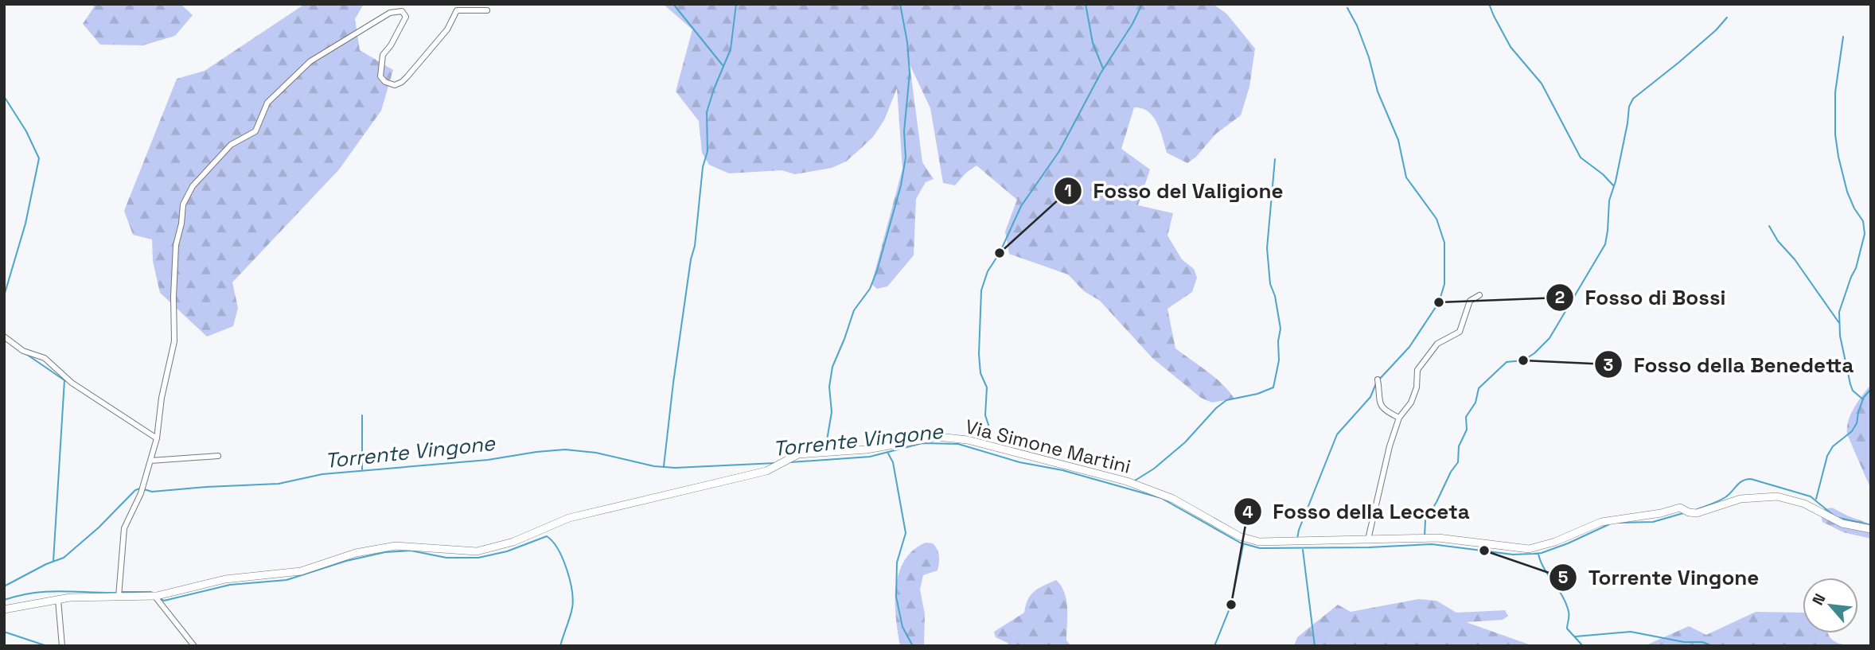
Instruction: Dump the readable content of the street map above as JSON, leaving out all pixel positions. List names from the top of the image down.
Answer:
{
  "streets": {
    "street": ["Via Simone Martini"]
  },
  "water": ["Torrente Vingone"],
  "places": [
    "Fosso del Valigione",
    "Fosso di Bossi",
    "Fosso della Benedetta",
    "Torrente Vingone",
    "Fosso della Lecceta"
  ],
  "north": "top left"
}
